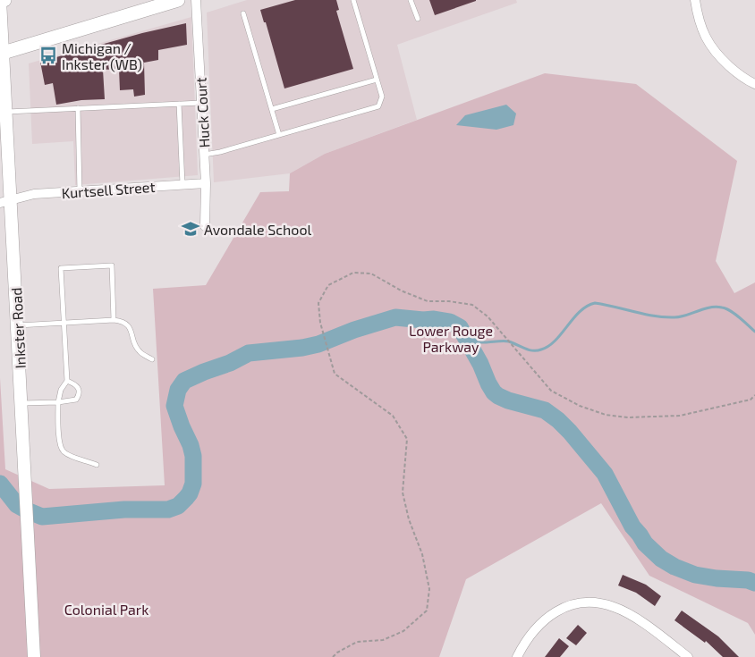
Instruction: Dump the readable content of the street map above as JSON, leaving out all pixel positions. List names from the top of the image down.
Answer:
{
  "streets": {
    "main road": ["Inkster Road"],
    "street": ["Huck Court", "Kurtsell Street"]
  },
  "crossings": [
    ["Huck Court", "Kurtsell Street"],
    ["Kurtsell Street", "Inkster Road"]
  ],
  "parks": ["Lower Rouge Parkway", "Colonial Park"],
  "places": {
    "bus stop": ["Michigan / Inkster (WB)"],
    "school or university": ["Avondale School"]
  }
}
